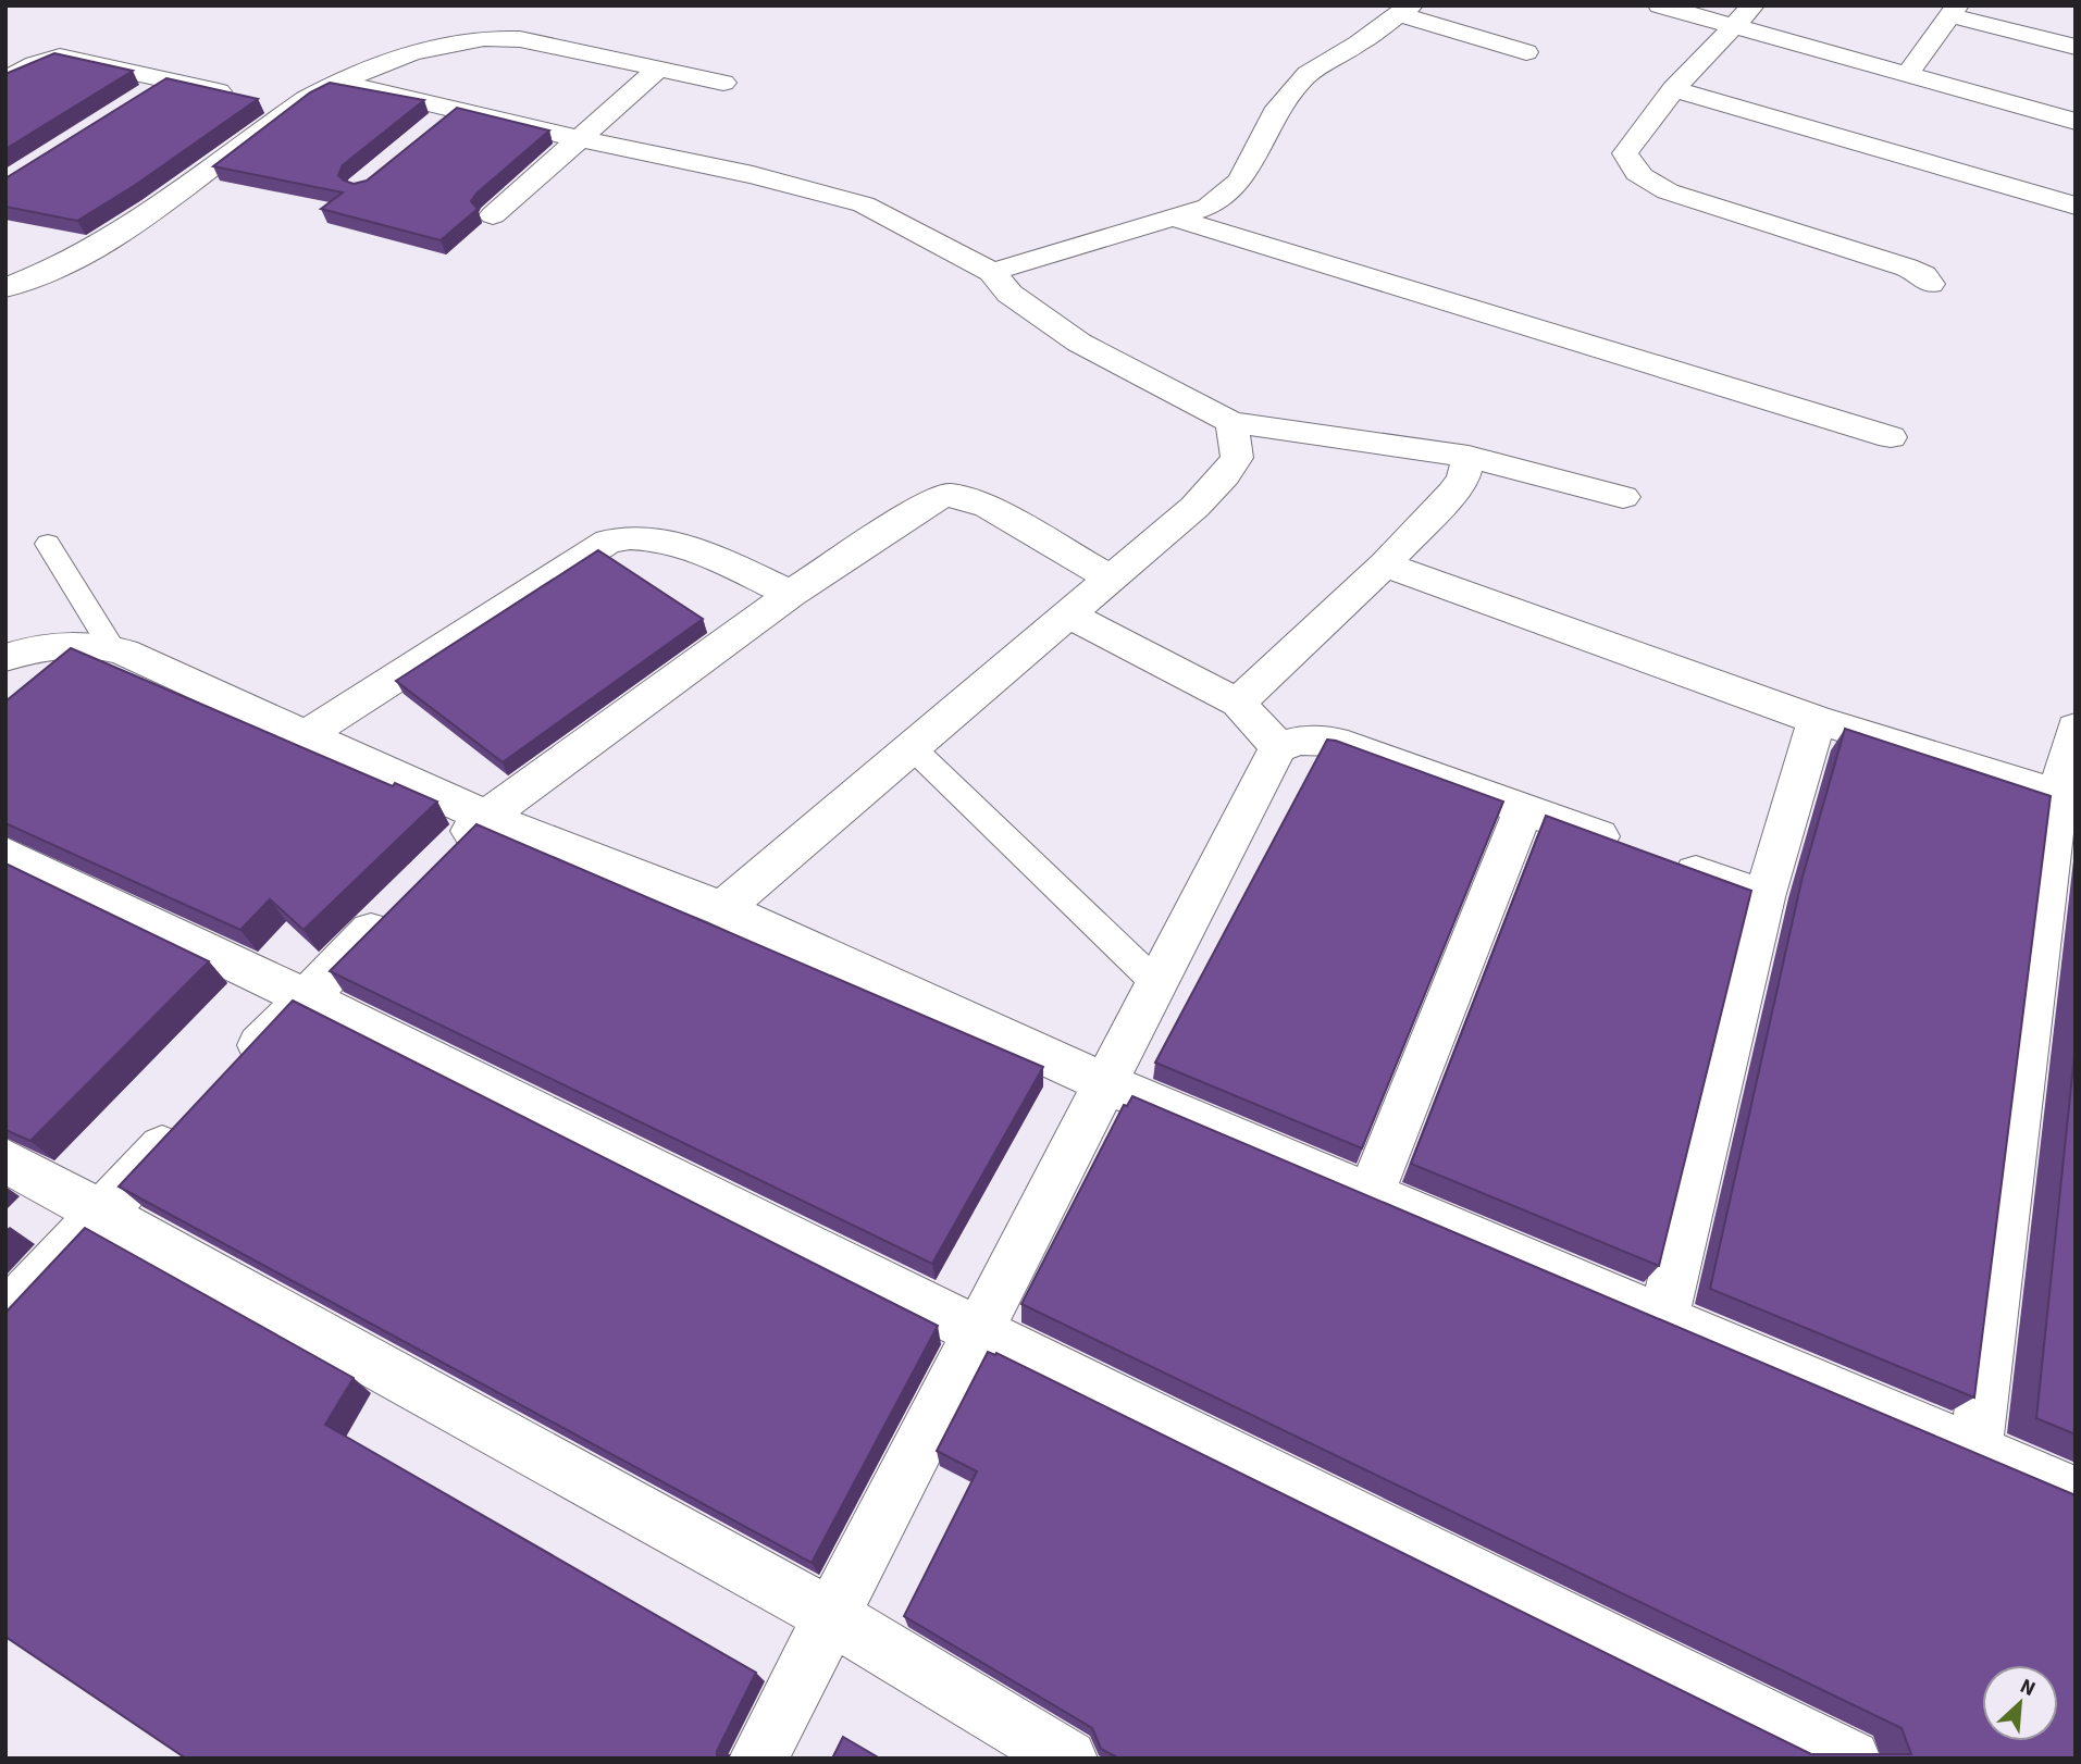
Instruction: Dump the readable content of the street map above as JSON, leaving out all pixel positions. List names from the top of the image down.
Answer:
{
  "north": "top right"
}
